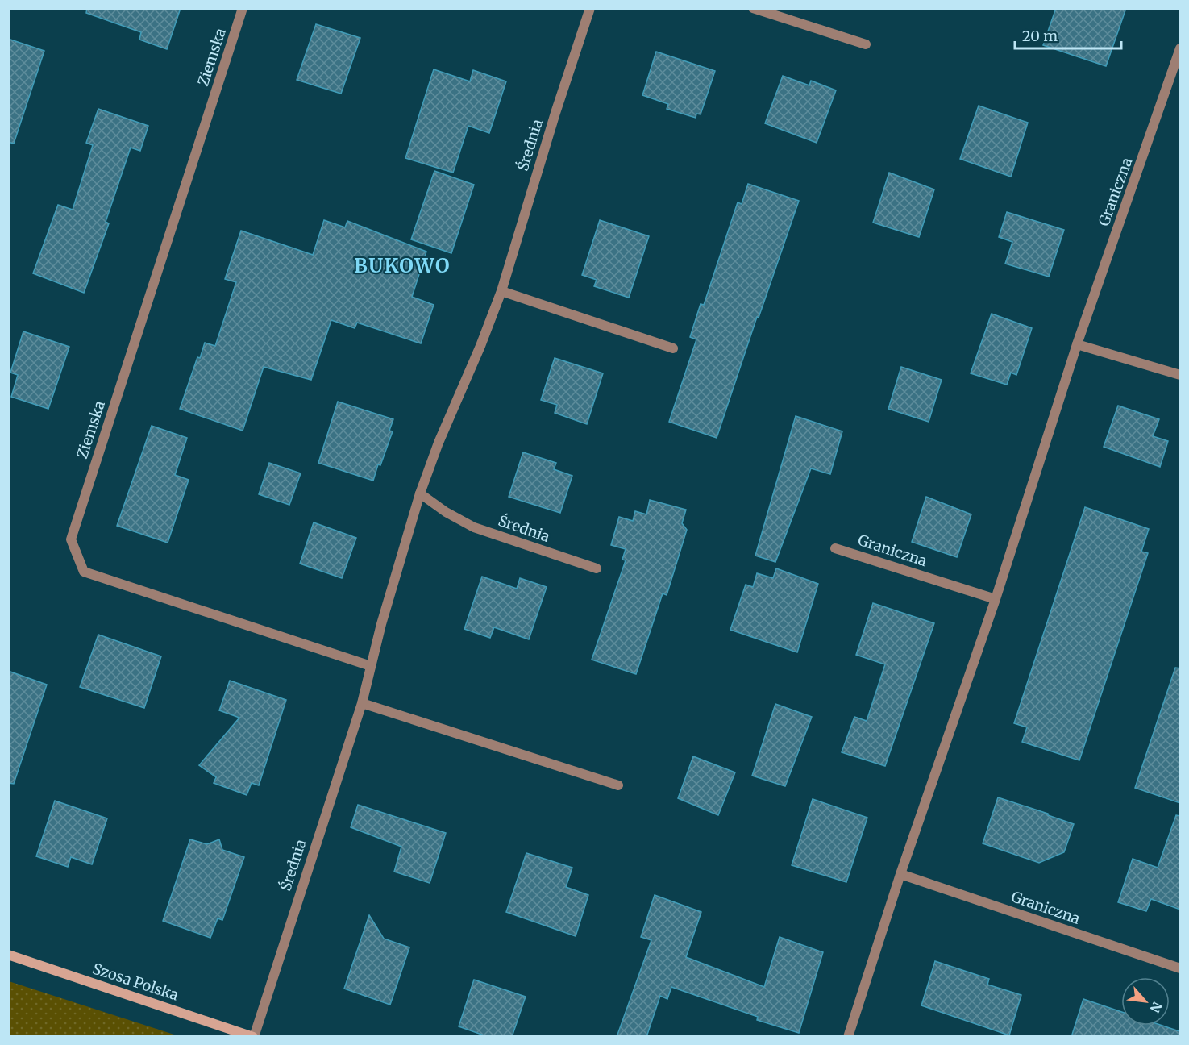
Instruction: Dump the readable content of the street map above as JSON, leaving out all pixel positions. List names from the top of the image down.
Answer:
{
  "streets": {
    "street": [
      "Ziemska",
      "Średnia",
      "Graniczna",
      "Szosa Polska"
    ]
  },
  "crossings": [
    ["Ziemska", "Średnia"],
    ["Średnia", "Szosa Polska"]
  ],
  "districts": ["BUKOWO"],
  "scale_bar": "20 m",
  "north": "bottom right"
}
